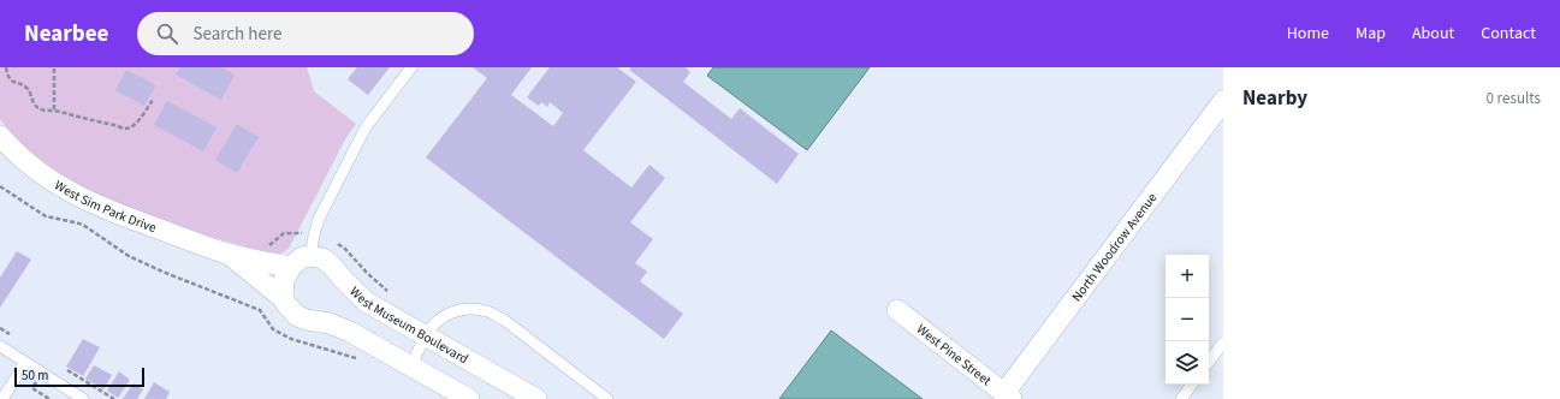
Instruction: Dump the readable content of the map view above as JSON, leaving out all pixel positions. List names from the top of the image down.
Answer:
{
  "streets": {
    "street": [
      "West Sim Park Drive",
      "North Woodrow Avenue",
      "West Museum Boulevard",
      "West Pine Street"
    ]
  },
  "crossings": [
    ["North Woodrow Avenue", "West Pine Street"]
  ],
  "scale_bar": "50 m",
  "page": {
    "header": "Nearbee",
    "search": "Search here",
    "nav": [
      "Home",
      "Map",
      "About",
      "Contact"
    ],
    "heading": ["Nearby", "0 results"],
    "map_buttons": ["+", "−"],
    "scale": "50 m"
  }
}
